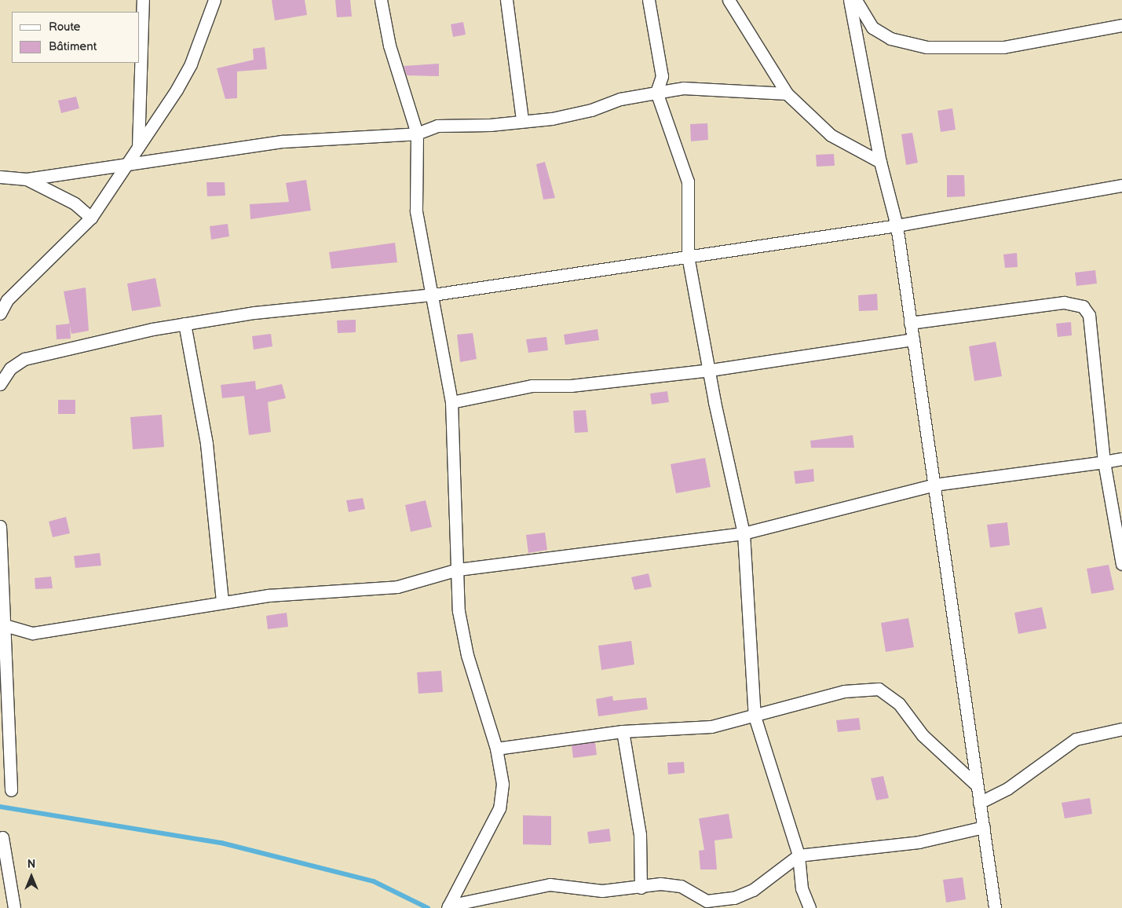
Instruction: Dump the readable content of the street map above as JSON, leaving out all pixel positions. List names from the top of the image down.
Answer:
{
  "legend": ["Route", "Bâtiment"],
  "north": "top"
}
